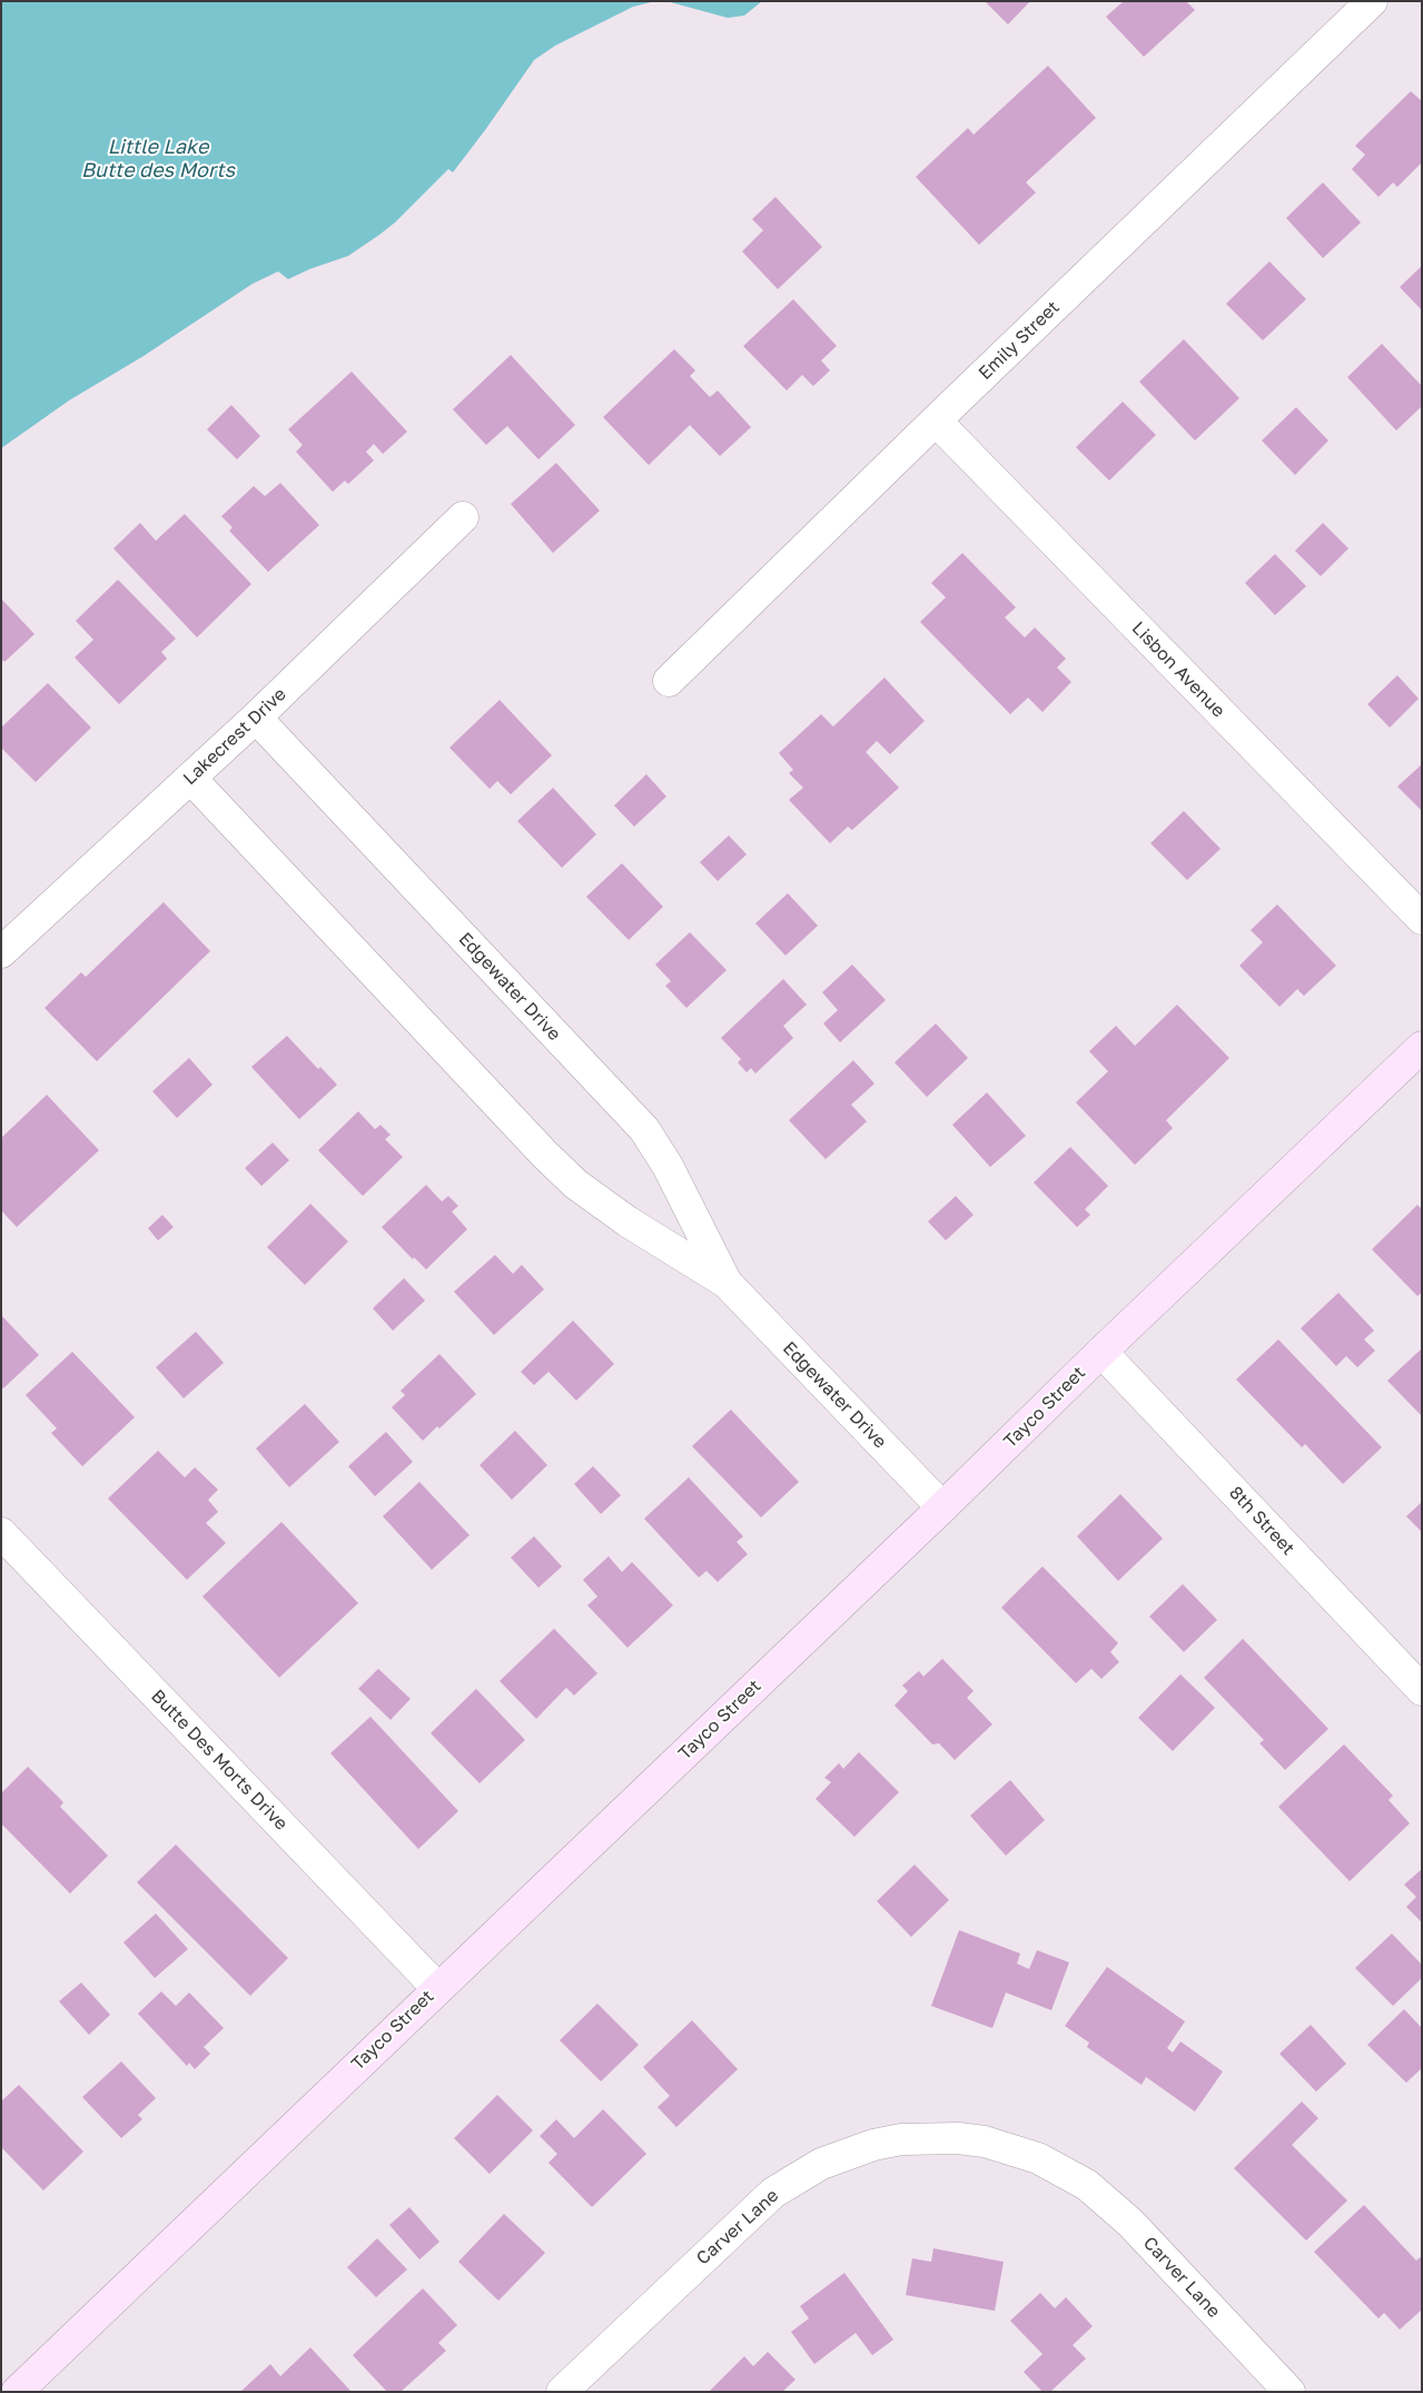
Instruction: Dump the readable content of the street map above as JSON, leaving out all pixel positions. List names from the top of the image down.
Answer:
{
  "streets": {
    "street": [
      "Emily Street",
      "Lisbon Avenue",
      "Lakecrest Drive",
      "Edgewater Drive",
      "Tayco Street",
      "8th Street",
      "Butte Des Morts Drive",
      "Carver Lane"
    ]
  },
  "crossings": [
    ["Emily Street", "Lisbon Avenue"],
    ["Lakecrest Drive", "Edgewater Drive"],
    ["Edgewater Drive", "Tayco Street"],
    ["Tayco Street", "8th Street"],
    ["Tayco Street", "Butte Des Morts Drive"]
  ],
  "water": ["Little Lake Butte des Morts"]
}
